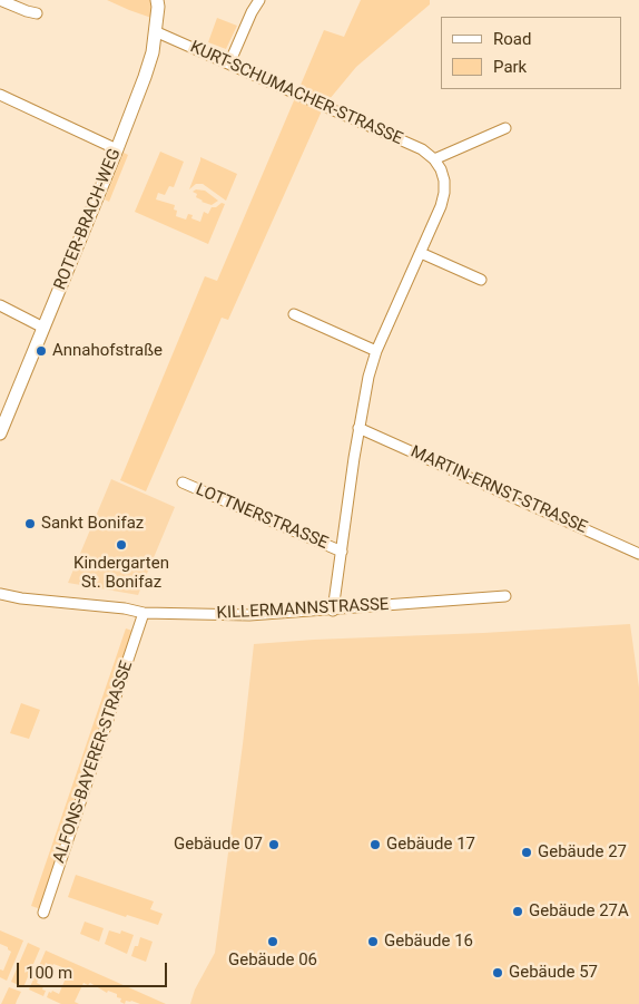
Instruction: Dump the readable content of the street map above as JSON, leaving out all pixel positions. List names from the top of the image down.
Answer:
{
  "streets": {
    "street": [
      "KURT-SCHUMACHER-STRASSE",
      "ROTER-BRACH-WEG",
      "MARTIN-ERNST-STRASSE",
      "LOTTNERSTRASSE",
      "KILLERMANNSTRASSE",
      "ALFONS-BAYERER-STRASSE"
    ]
  },
  "crossings": [
    ["KURT-SCHUMACHER-STRASSE", "ROTER-BRACH-WEG"],
    ["KILLERMANNSTRASSE", "ALFONS-BAYERER-STRASSE"]
  ],
  "places": [
    "Annahofstraße",
    "Sankt Bonifaz",
    "Kindergarten St. Bonifaz",
    "Gebäude 07",
    "Gebäude 17",
    "Gebäude 27",
    "Gebäude 27A",
    "Gebäude 06",
    "Gebäude 16",
    "Gebäude 57"
  ],
  "legend": ["Road", "Park"],
  "scale_bar": "100 m"
}
